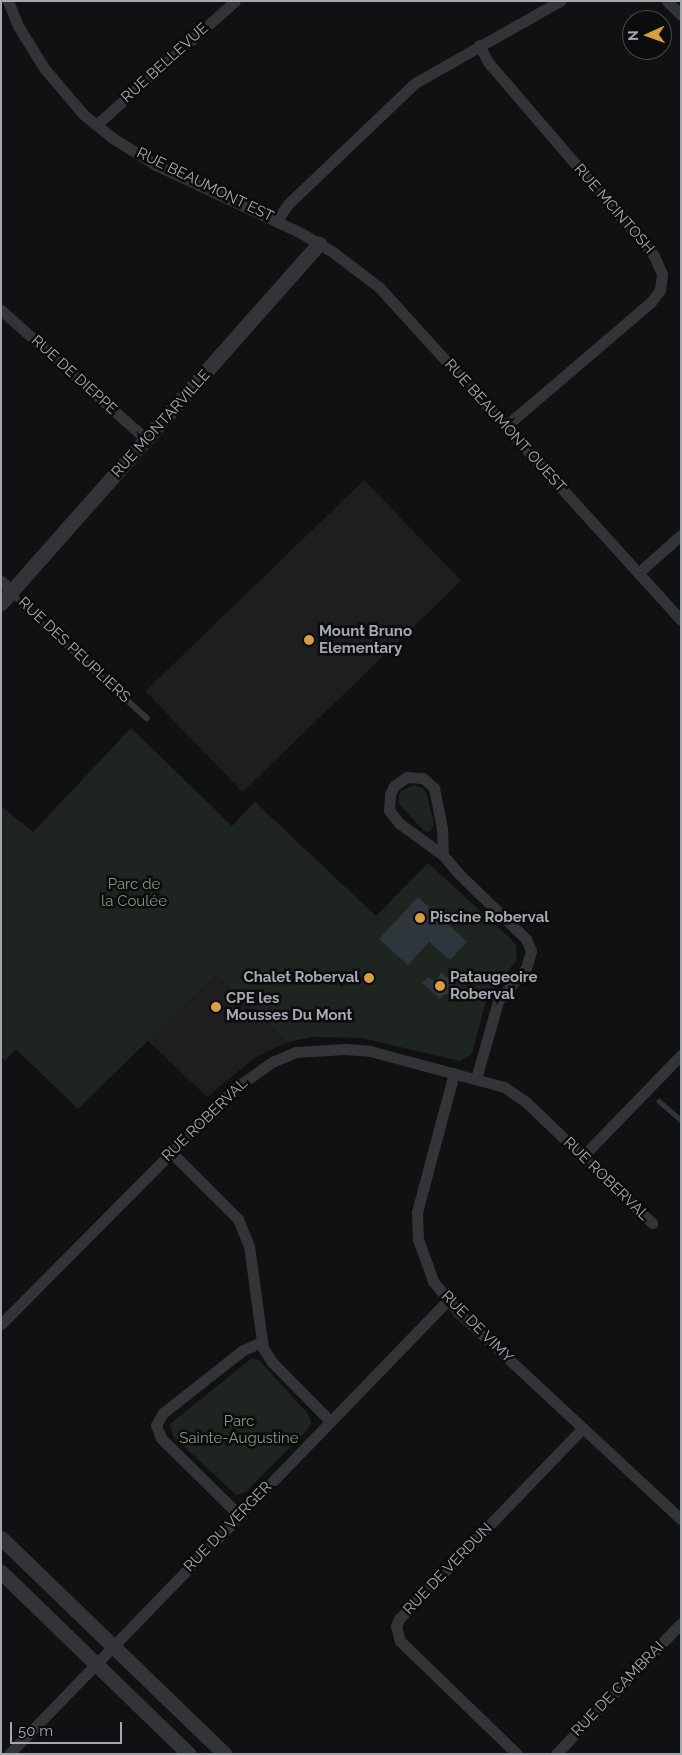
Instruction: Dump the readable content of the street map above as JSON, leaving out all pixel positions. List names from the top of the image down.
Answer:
{
  "streets": {
    "street": [
      "RUE BELLEVUE",
      "RUE BEAUMONT EST",
      "RUE MCINTOSH",
      "RUE DE DIEPPE",
      "RUE MONTARVILLE",
      "RUE BEAUMONT OUEST",
      "RUE ROBERVAL",
      "RUE DE VIMY",
      "RUE DU VERGER",
      "RUE DE VERDUN",
      "RUE DE CAMBRAI"
    ],
    "lane": ["RUE DES PEUPLIERS"]
  },
  "crossings": [
    ["RUE BELLEVUE", "RUE BEAUMONT EST"],
    ["RUE BEAUMONT EST", "RUE MONTARVILLE"],
    ["RUE BEAUMONT EST", "RUE BEAUMONT OUEST"],
    ["RUE MCINTOSH", "RUE BEAUMONT OUEST"],
    ["RUE DE DIEPPE", "RUE MONTARVILLE"],
    ["RUE MONTARVILLE", "RUE BEAUMONT OUEST"],
    ["RUE MONTARVILLE", "RUE DES PEUPLIERS"],
    ["RUE ROBERVAL", "RUE DE VIMY"],
    ["RUE DE VIMY", "RUE DU VERGER"],
    ["RUE DE VIMY", "RUE DE VERDUN"]
  ],
  "parks": ["Parc de la Coulée", "Parc Sainte-Augustine"],
  "places": [
    "Mount Bruno Elementary",
    "Piscine Roberval",
    "Chalet Roberval",
    "Pataugeoire Roberval",
    "CPE les Mousses Du Mont"
  ],
  "scale_bar": "50 m",
  "north": "left"
}
